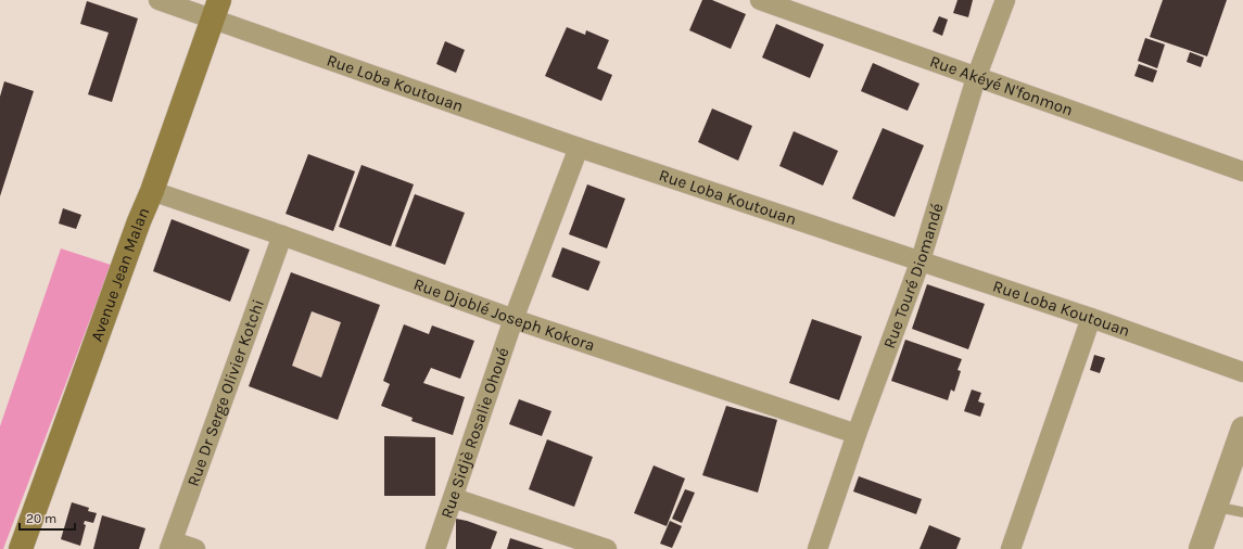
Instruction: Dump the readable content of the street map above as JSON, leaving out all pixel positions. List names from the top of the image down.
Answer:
{
  "streets": {
    "main road": ["Avenue Jean Malan"],
    "street": [
      "Rue Loba Koutouan",
      "Rue Akéyé N'fonmon",
      "Rue Touré Diomandé",
      "Rue Djoblé Joseph Kokora",
      "Rue Dr Serge Olivier Kotchi",
      "Rue Sidjè Rosalie Ohoué"
    ]
  },
  "crossings": [
    ["Rue Loba Koutouan", "Avenue Jean Malan"],
    ["Rue Loba Koutouan", "Rue Touré Diomandé"],
    ["Rue Loba Koutouan", "Rue Sidjè Rosalie Ohoué"],
    ["Rue Akéyé N'fonmon", "Rue Touré Diomandé"],
    ["Avenue Jean Malan", "Rue Djoblé Joseph Kokora"],
    ["Rue Touré Diomandé", "Rue Djoblé Joseph Kokora"],
    ["Rue Djoblé Joseph Kokora", "Rue Dr Serge Olivier Kotchi"],
    ["Rue Djoblé Joseph Kokora", "Rue Sidjè Rosalie Ohoué"]
  ],
  "scale_bar": "20 m"
}
